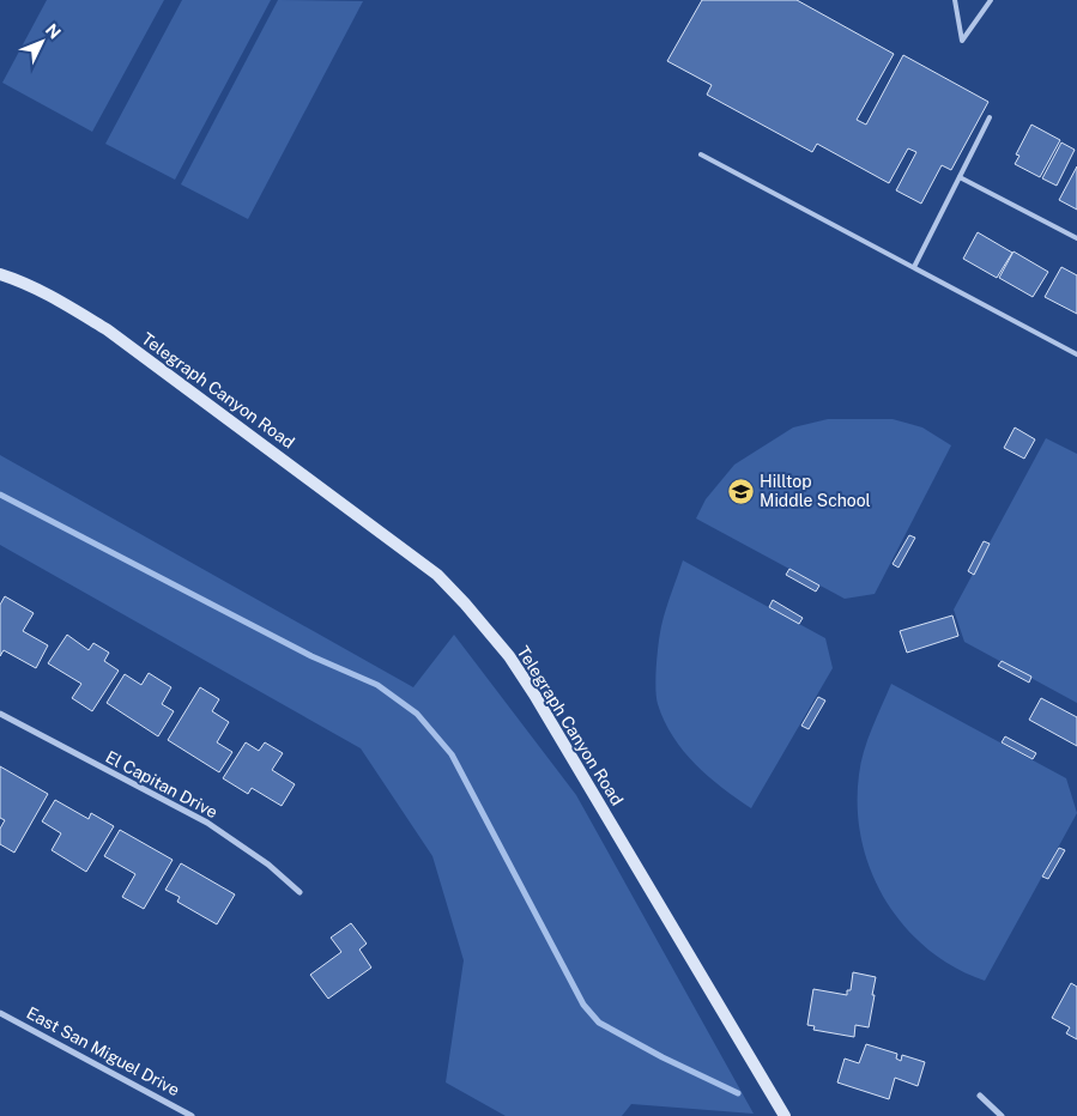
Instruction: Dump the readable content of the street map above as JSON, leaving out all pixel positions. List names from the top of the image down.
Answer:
{
  "streets": {
    "street": ["Telegraph Canyon Road", "El Capitan Drive", "East San Miguel Drive"]
  },
  "places": {
    "school or university": ["Hilltop Middle School"]
  },
  "north": "top right"
}
